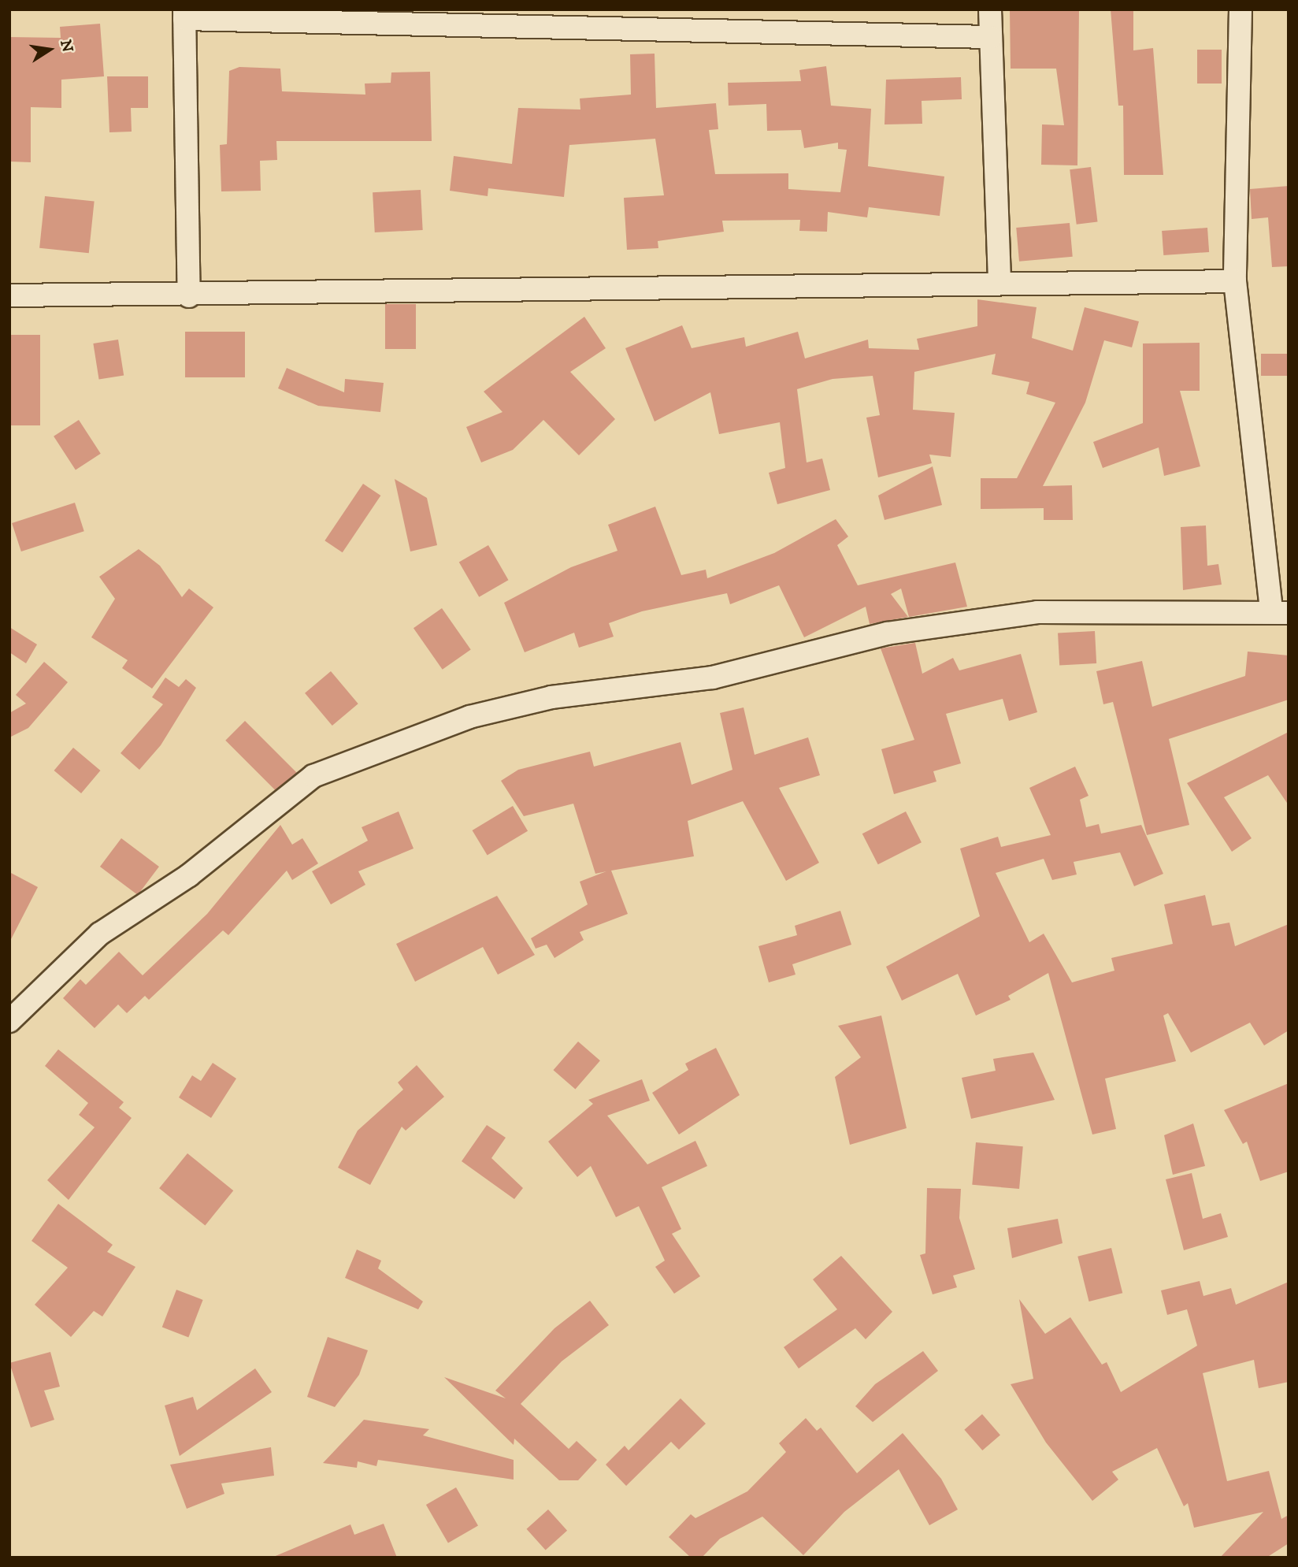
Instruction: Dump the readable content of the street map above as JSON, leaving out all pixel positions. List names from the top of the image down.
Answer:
{
  "north": "right"
}
